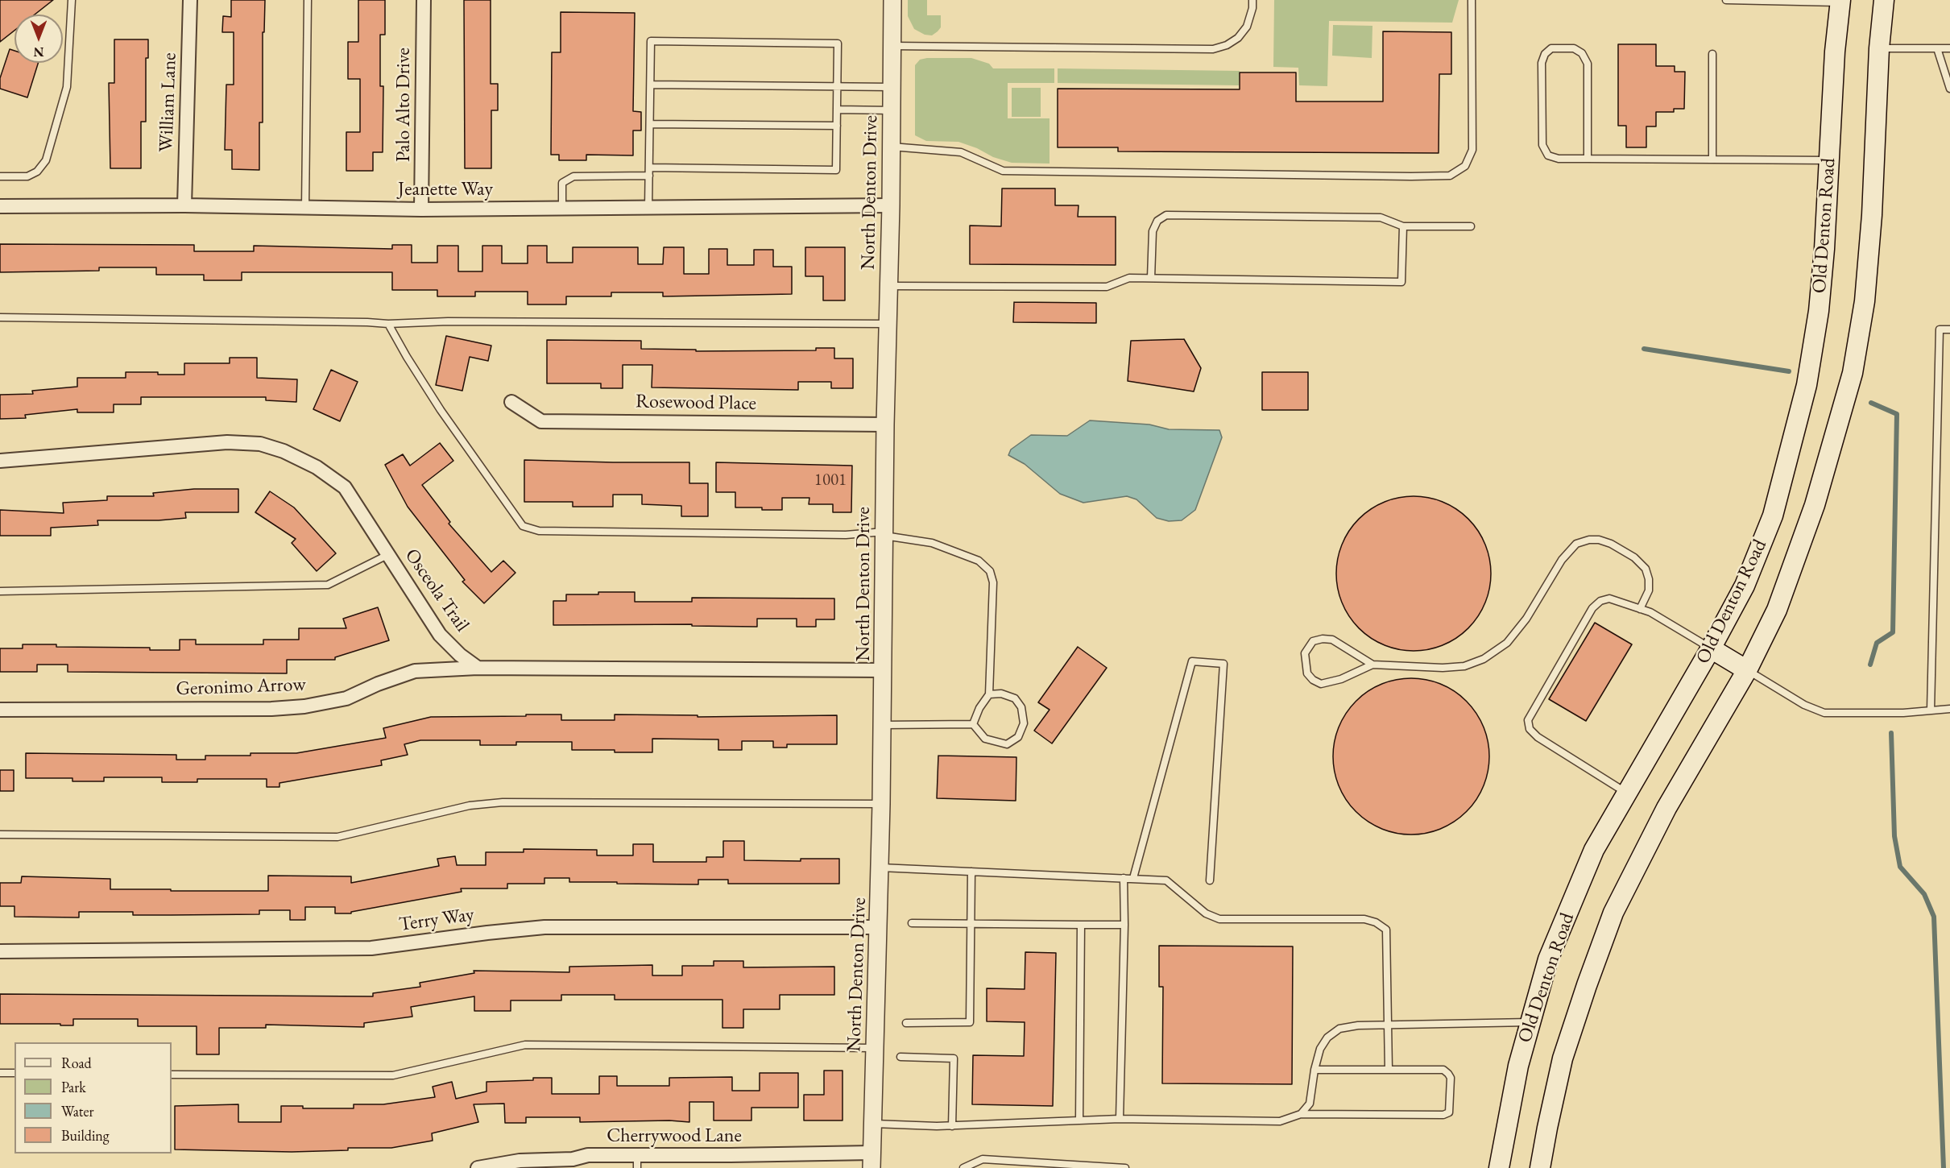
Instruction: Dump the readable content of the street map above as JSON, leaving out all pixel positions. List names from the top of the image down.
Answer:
{
  "streets": {
    "main road": ["Old Denton Road"],
    "street": [
      "William Lane",
      "Palo Alto Drive",
      "Jeanette Way",
      "North Denton Drive",
      "Rosewood Place",
      "Osceola Trail",
      "Geronimo Arrow",
      "Terry Way",
      "Cherrywood Lane"
    ]
  },
  "crossings": [
    ["William Lane", "Jeanette Way"],
    ["Palo Alto Drive", "Jeanette Way"],
    ["Jeanette Way", "North Denton Drive"],
    ["North Denton Drive", "Rosewood Place"],
    ["North Denton Drive", "Terry Way"],
    ["North Denton Drive", "Cherrywood Lane"],
    ["Osceola Trail", "Geronimo Arrow"]
  ],
  "house_numbers": ["1001"],
  "legend": [
    "Road",
    "Park",
    "Water",
    "Building"
  ],
  "north": "bottom"
}
